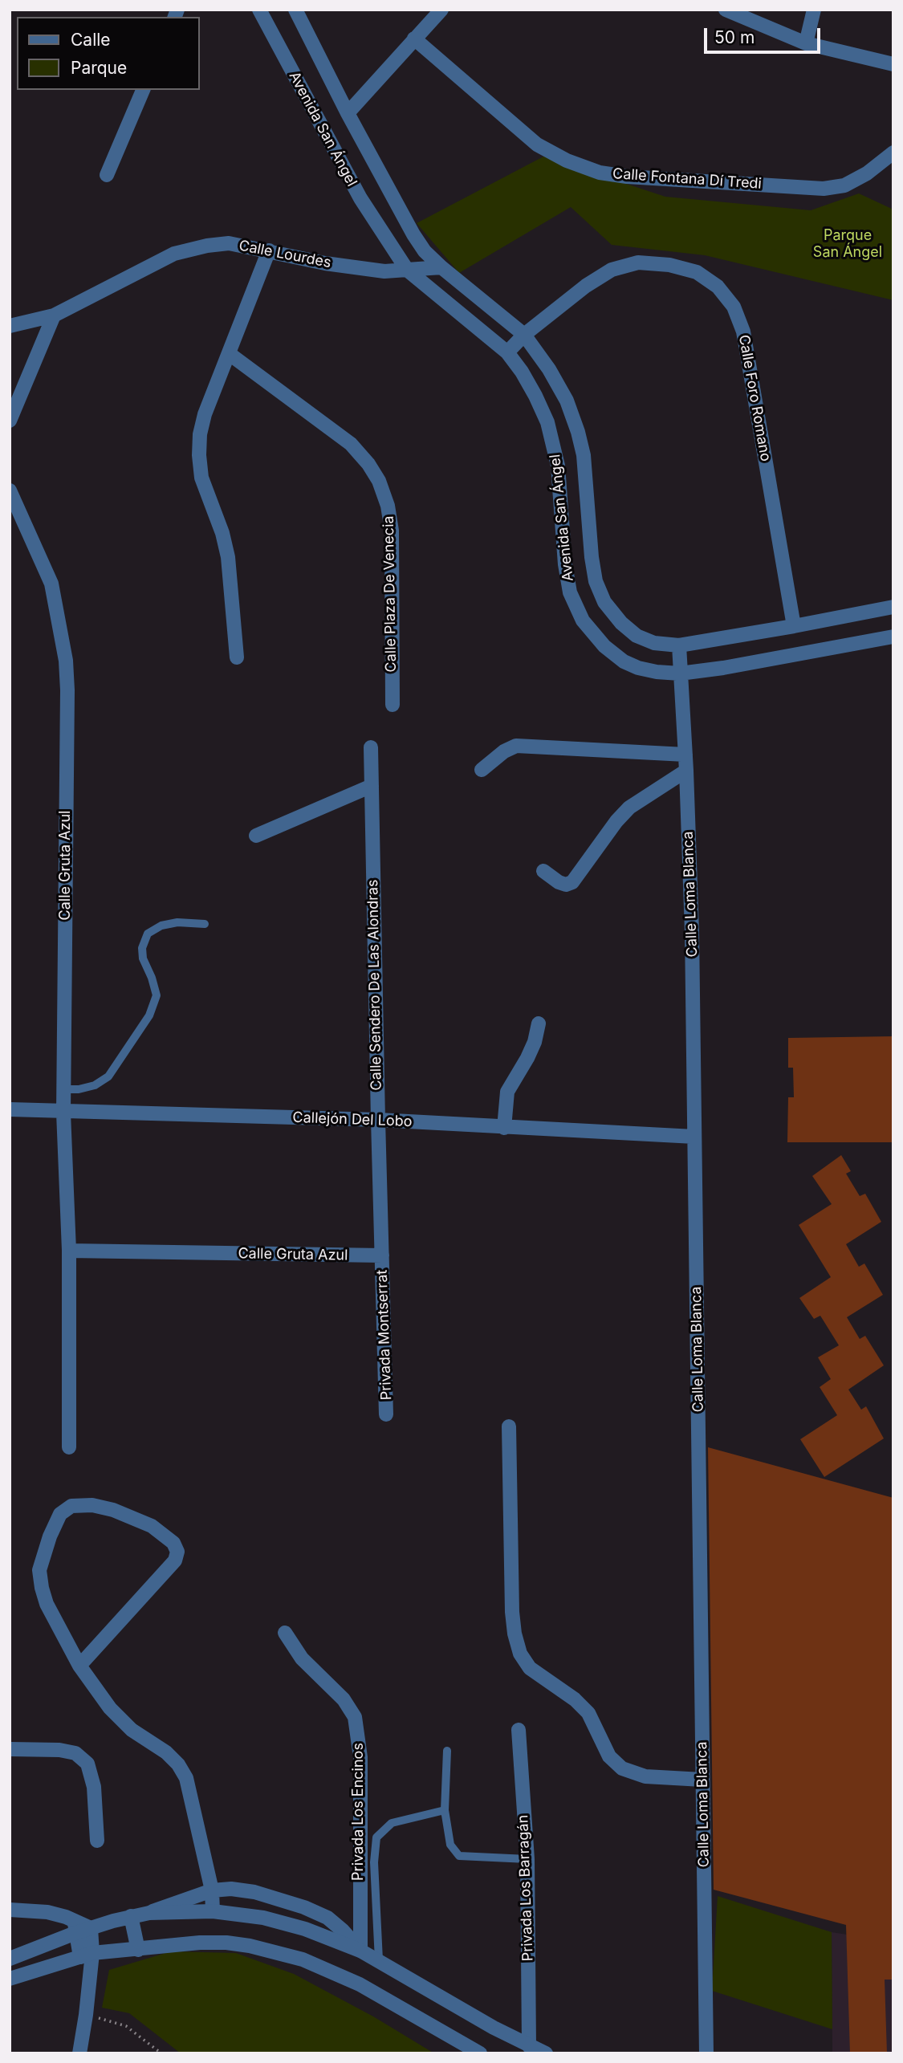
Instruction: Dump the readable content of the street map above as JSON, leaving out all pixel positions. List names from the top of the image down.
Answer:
{
  "streets": {
    "street": [
      "Avenida San Ángel",
      "Calle Fontana Dí Tredi",
      "Calle Lourdes",
      "Calle Foro Romano",
      "Calle Plaza De Venecia",
      "Calle Gruta Azul",
      "Calle Loma Blanca",
      "Calle Sendero De Las Alondras",
      "Callejón Del Lobo",
      "Privada Montserrat",
      "Privada Los Encinos",
      "Privada Los Barragán"
    ]
  },
  "crossings": [
    ["Avenida San Ángel", "Calle Lourdes"],
    ["Avenida San Ángel", "Calle Foro Romano"],
    ["Avenida San Ángel", "Calle Loma Blanca"],
    ["Calle Gruta Azul", "Calle Sendero De Las Alondras"],
    ["Calle Gruta Azul", "Callejón Del Lobo"],
    ["Calle Gruta Azul", "Privada Montserrat"],
    ["Calle Loma Blanca", "Callejón Del Lobo"],
    ["Calle Sendero De Las Alondras", "Callejón Del Lobo"],
    ["Calle Sendero De Las Alondras", "Privada Montserrat"]
  ],
  "parks": ["Parque San Ángel"],
  "legend": ["Calle", "Parque"],
  "scale_bar": "50 m"
}
